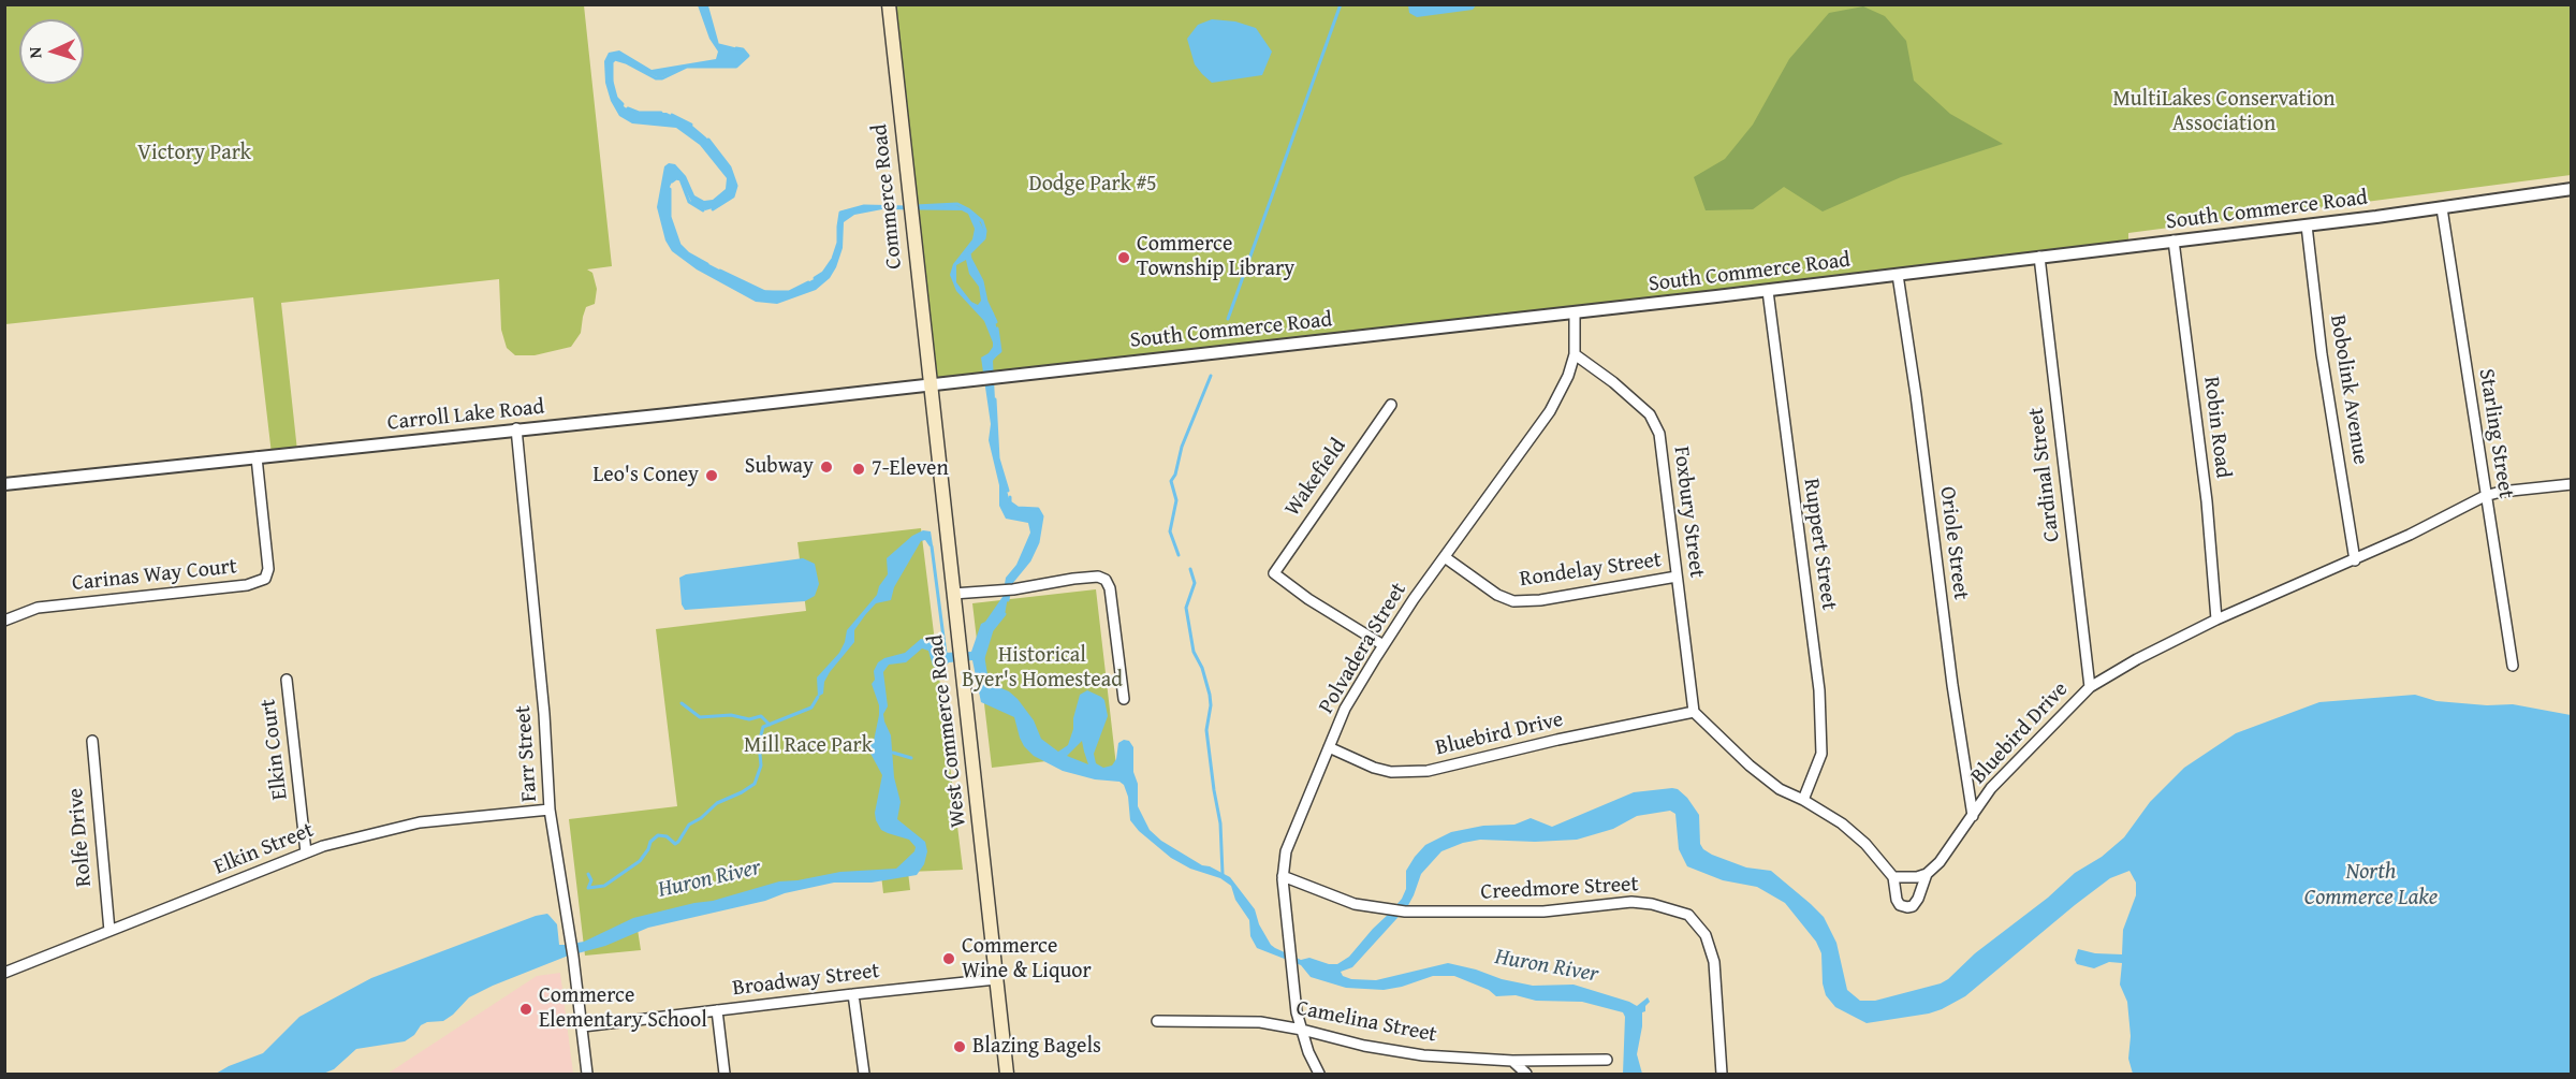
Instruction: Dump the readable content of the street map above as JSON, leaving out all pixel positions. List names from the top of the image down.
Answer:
{
  "streets": {
    "main road": ["Commerce Road", "West Commerce Road"],
    "street": [
      "South Commerce Road",
      "Bobolink Avenue",
      "Carroll Lake Road",
      "Robin Road",
      "Starling Street",
      "Cardinal Street",
      "Wakefield",
      "Foxbury Street",
      "Oriole Street",
      "Ruppert Street",
      "Rondelay Street",
      "Carinas Way Court",
      "Polvadera Street",
      "Bluebird Drive",
      "Elkin Court",
      "Farr Street",
      "Rolfe Drive",
      "Elkin Street",
      "Creedmore Street",
      "Broadway Street",
      "Camelina Street"
    ]
  },
  "crossings": [
    ["Commerce Road", "South Commerce Road"],
    ["Commerce Road", "Carroll Lake Road"],
    ["Commerce Road", "West Commerce Road"],
    ["South Commerce Road", "Bobolink Avenue"],
    ["South Commerce Road", "Carroll Lake Road"],
    ["South Commerce Road", "Robin Road"],
    ["South Commerce Road", "Starling Street"],
    ["South Commerce Road", "Cardinal Street"],
    ["South Commerce Road", "Oriole Street"],
    ["South Commerce Road", "Ruppert Street"],
    ["South Commerce Road", "Polvadera Street"],
    ["South Commerce Road", "West Commerce Road"],
    ["Bobolink Avenue", "Bluebird Drive"],
    ["Carroll Lake Road", "Carinas Way Court"],
    ["Carroll Lake Road", "West Commerce Road"],
    ["Carroll Lake Road", "Farr Street"],
    ["Robin Road", "Bluebird Drive"],
    ["Starling Street", "Bluebird Drive"],
    ["Cardinal Street", "Bluebird Drive"],
    ["Wakefield", "Polvadera Street"],
    ["Foxbury Street", "Rondelay Street"],
    ["Foxbury Street", "Polvadera Street"],
    ["Foxbury Street", "Bluebird Drive"],
    ["Oriole Street", "Bluebird Drive"],
    ["Rondelay Street", "Polvadera Street"],
    ["Polvadera Street", "Bluebird Drive"],
    ["Polvadera Street", "Creedmore Street"],
    ["Polvadera Street", "Camelina Street"],
    ["West Commerce Road", "Broadway Street"],
    ["Elkin Court", "Elkin Street"],
    ["Farr Street", "Elkin Street"],
    ["Farr Street", "Broadway Street"],
    ["Rolfe Drive", "Elkin Street"]
  ],
  "water": ["North Commerce Lake", "Huron River"],
  "parks": [
    "MultiLakes Conservation Association",
    "Victory Park",
    "Dodge Park #5",
    "Historical Byer's Homestead",
    "Mill Race Park"
  ],
  "places": [
    "Commerce Township Library",
    "Subway",
    "7-Eleven",
    "Leo's Coney",
    "Commerce Wine & Liquor",
    "Commerce Elementary School",
    "Blazing Bagels"
  ],
  "north": "left"
}
